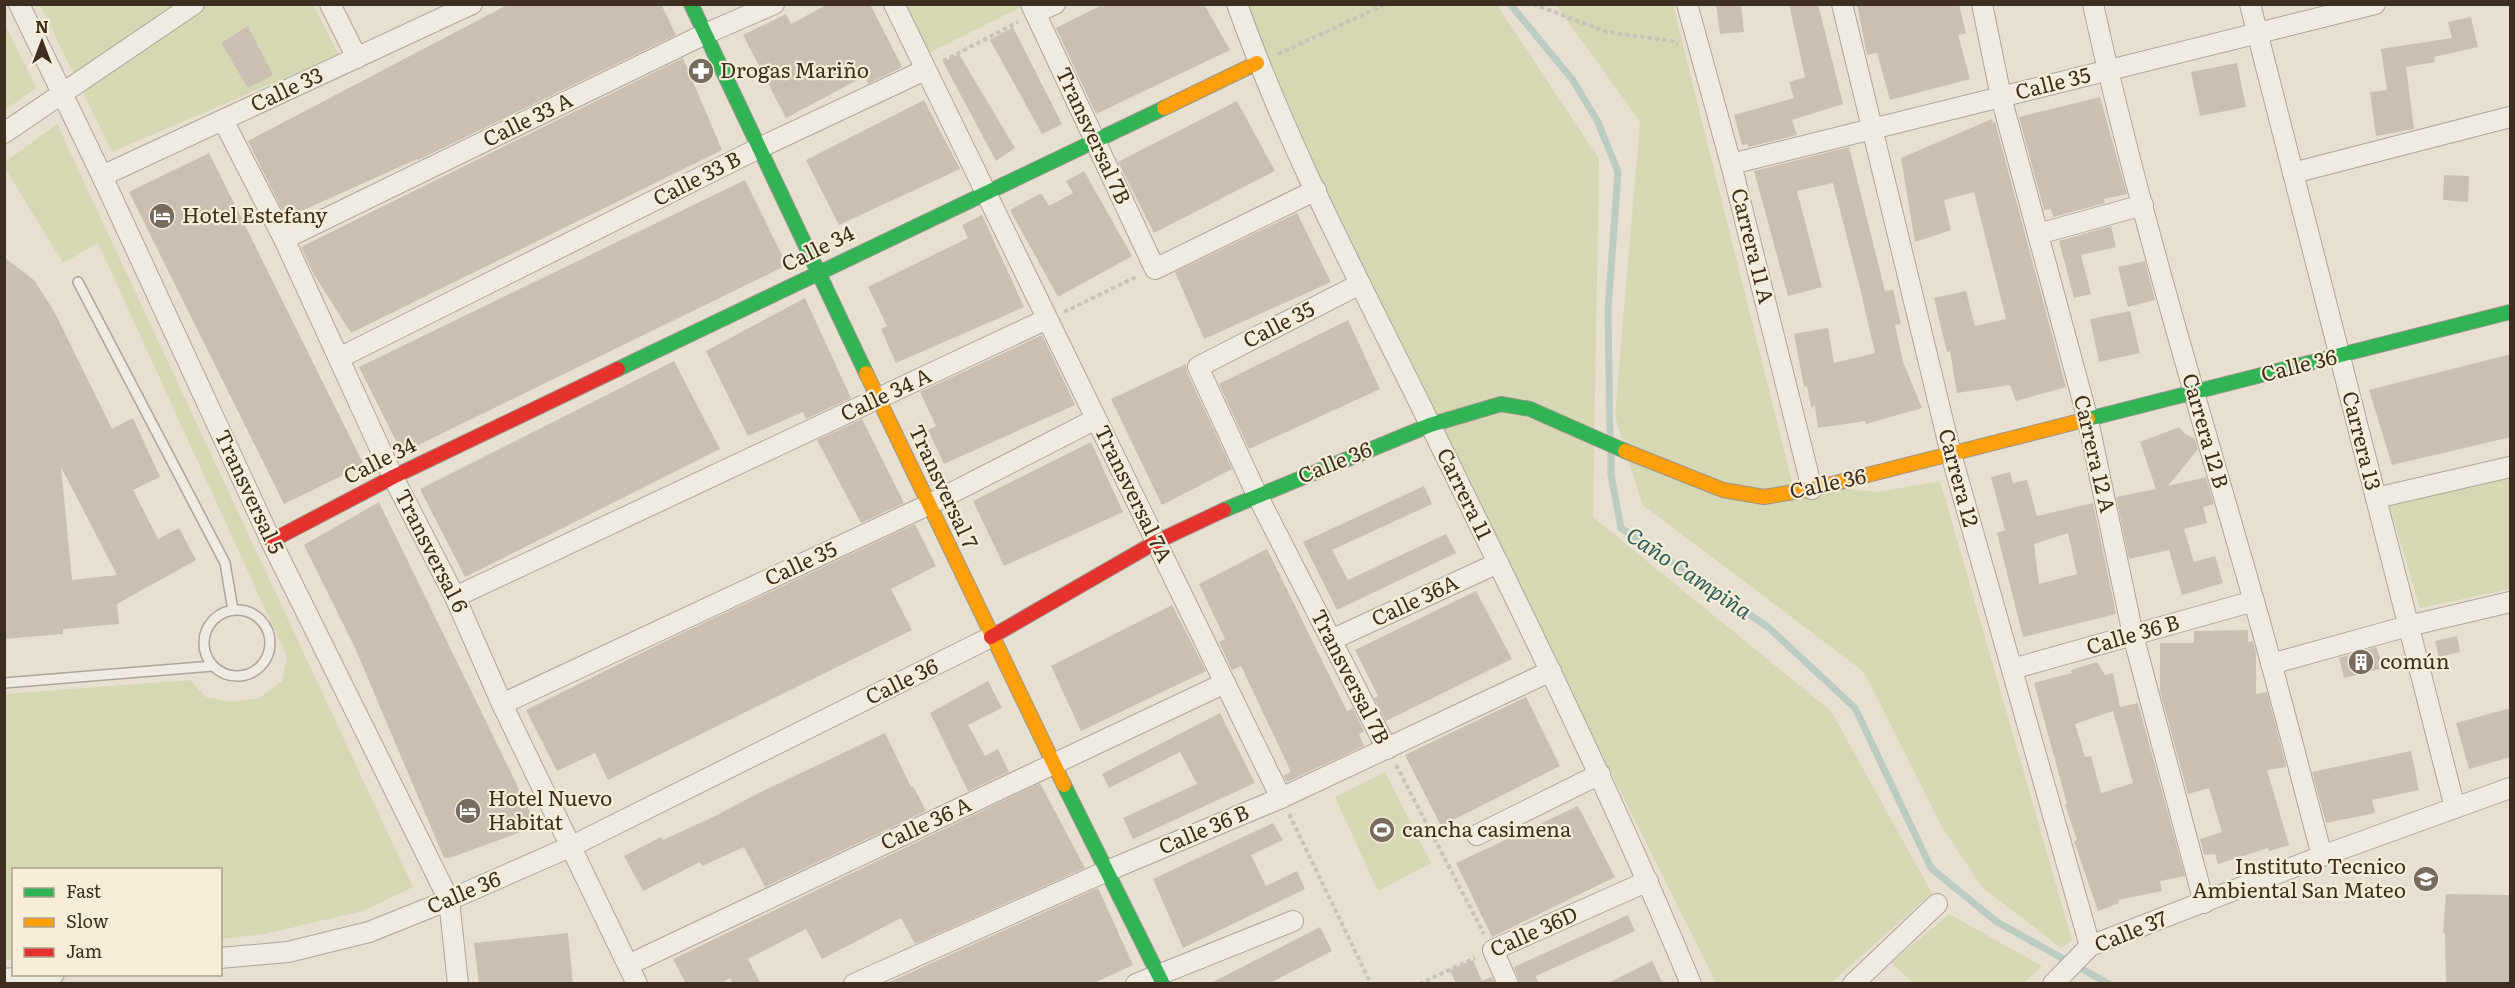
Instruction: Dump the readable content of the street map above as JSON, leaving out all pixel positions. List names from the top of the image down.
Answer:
{
  "streets": {
    "street": [
      "Calle 35",
      "Calle 33",
      "Calle 33 A",
      "Transversal 7B",
      "Calle 33 B",
      "Carrera 11 A",
      "Calle 34",
      "Calle 36",
      "Calle 34 A",
      "Carrera 12 B",
      "Carrera 13",
      "Carrera 12 A",
      "Carrera 12",
      "Transversal 7",
      "Transversal 5",
      "Transversal 7A",
      "Carrera 11",
      "Transversal 6",
      "Calle 36A",
      "Calle 36 B",
      "Calle 36 A",
      "Calle 36D",
      "Calle 37"
    ]
  },
  "crossings": [
    ["Calle 35", "Transversal 7B"],
    ["Calle 35", "Carrera 11 A"],
    ["Calle 35", "Carrera 12 B"],
    ["Calle 35", "Carrera 13"],
    ["Calle 35", "Carrera 12 A"],
    ["Calle 35", "Carrera 12"],
    ["Calle 35", "Transversal 7"],
    ["Calle 35", "Transversal 7A"],
    ["Calle 35", "Carrera 11"],
    ["Calle 35", "Transversal 6"],
    ["Calle 33", "Transversal 5"],
    ["Calle 33", "Transversal 6"],
    ["Calle 33 A", "Transversal 7"],
    ["Calle 33 A", "Transversal 6"],
    ["Transversal 7B", "Calle 34"],
    ["Transversal 7B", "Calle 36"],
    ["Transversal 7B", "Calle 36A"],
    ["Transversal 7B", "Calle 36 B"],
    ["Transversal 7B", "Calle 36D"],
    ["Calle 33 B", "Transversal 7"],
    ["Calle 33 B", "Transversal 7A"],
    ["Calle 33 B", "Transversal 6"],
    ["Carrera 11 A", "Calle 36"],
    ["Calle 34", "Transversal 7"],
    ["Calle 34", "Transversal 5"],
    ["Calle 34", "Transversal 7A"],
    ["Calle 34", "Carrera 11"],
    ["Calle 34", "Transversal 6"],
    ["Calle 36", "Carrera 12 B"],
    ["Calle 36", "Carrera 13"],
    ["Calle 36", "Carrera 12 A"],
    ["Calle 36", "Carrera 12"],
    ["Calle 36", "Transversal 7"],
    ["Calle 36", "Transversal 5"],
    ["Calle 36", "Transversal 7A"],
    ["Calle 36", "Carrera 11"],
    ["Calle 36", "Transversal 6"],
    ["Calle 34 A", "Transversal 7"],
    ["Calle 34 A", "Transversal 7A"],
    ["Calle 34 A", "Transversal 6"],
    ["Carrera 12 B", "Calle 36 B"],
    ["Carrera 12 B", "Calle 37"],
    ["Carrera 13", "Calle 37"],
    ["Carrera 12 A", "Calle 36 B"],
    ["Carrera 12 A", "Calle 37"],
    ["Carrera 12", "Calle 36 B"],
    ["Carrera 12", "Calle 37"],
    ["Transversal 7", "Calle 36 B"],
    ["Transversal 7", "Calle 36 A"],
    ["Transversal 7A", "Calle 36 B"],
    ["Transversal 7A", "Calle 36 A"],
    ["Carrera 11", "Calle 36A"],
    ["Carrera 11", "Calle 36 B"],
    ["Carrera 11", "Calle 36D"],
    ["Transversal 6", "Calle 36 A"]
  ],
  "water": ["Caño Campiña"],
  "places": {
    "pharmacy": ["Drogas Mariño"],
    "hotel": ["Hotel Estefany", "Hotel Nuevo Habitat"],
    "building": ["común"],
    "sports": ["cancha casimena"],
    "school or university": ["Instituto Tecnico Ambiental San Mateo"]
  },
  "legend": ["Fast", "Slow", "Jam"],
  "north": "top"
}
